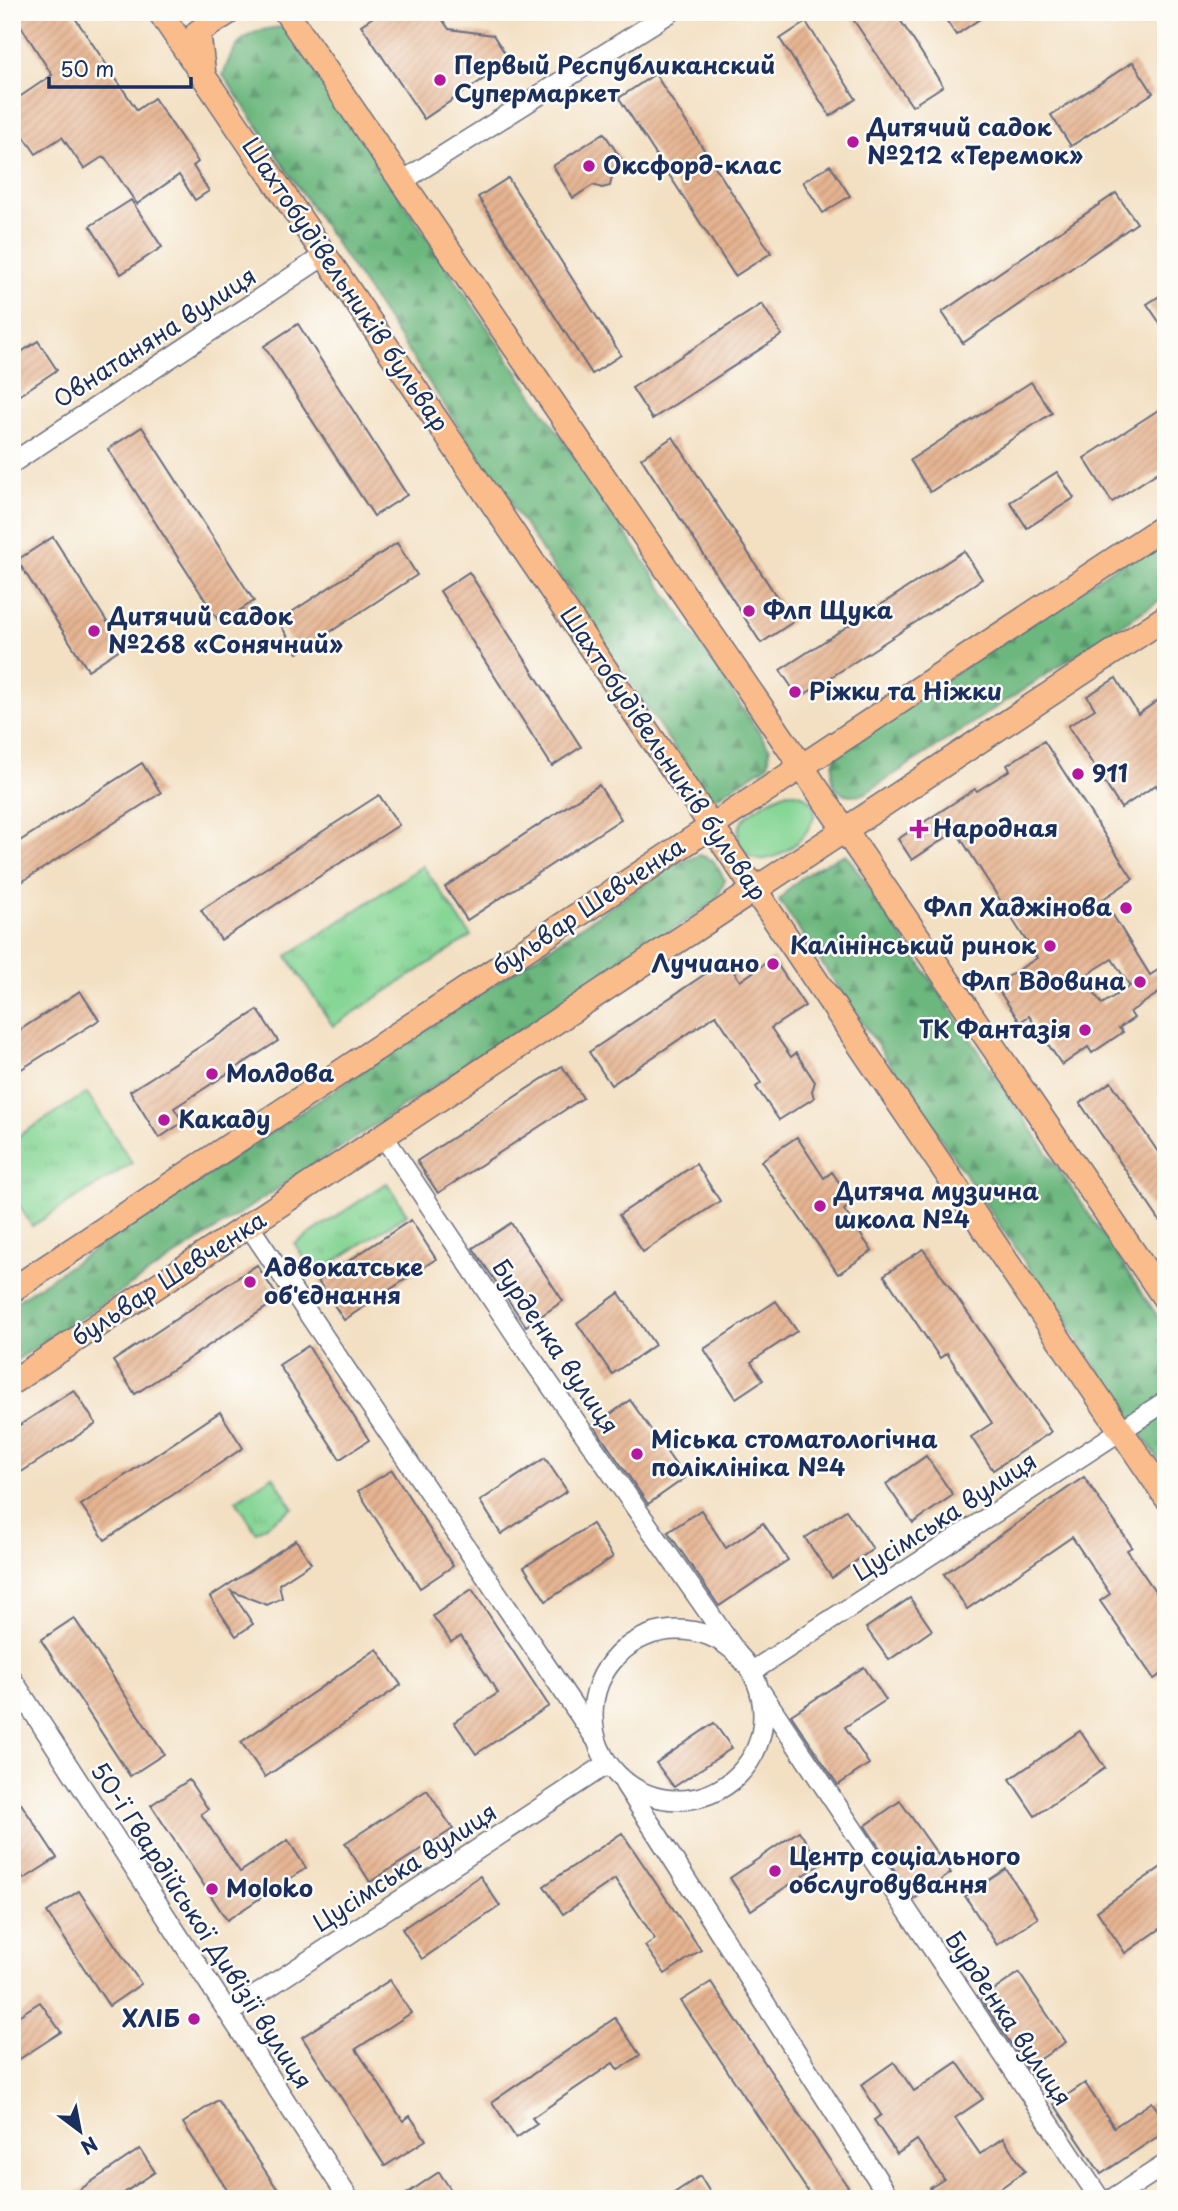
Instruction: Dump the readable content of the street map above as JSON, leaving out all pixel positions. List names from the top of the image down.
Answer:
{
  "streets": {
    "main road": ["Шахтобудівельників бульвар", "бульвар Шевченка"],
    "street": [
      "Овнатаняна вулиця",
      "Бурденка вулиця",
      "Цусімська вулиця",
      "50-ї Гвардійської Дивізії вулиця"
    ]
  },
  "crossings": [
    ["Шахтобудівельників бульвар", "Овнатаняна вулиця"],
    ["Шахтобудівельників бульвар", "бульвар Шевченка"],
    ["Шахтобудівельників бульвар", "Цусімська вулиця"],
    ["бульвар Шевченка", "Бурденка вулиця"],
    ["Бурденка вулиця", "Цусімська вулиця"],
    ["Цусімська вулиця", "50-ї Гвардійської Дивізії вулиця"]
  ],
  "places": {
    "other": [
      "Первый Республиканский Супермаркет",
      "Дитячий садок №212 «Теремок»",
      "Оксфорд-клас",
      "Флп Щука",
      "Дитячий садок №268 «Сонячний»",
      "Ріжки та Ніжки",
      "911",
      "Флп Хаджінова",
      "Калінінський ринок",
      "Лучиано",
      "Флп Вдовина",
      "ТК Фантазія",
      "Молдова",
      "Какаду",
      "Дитяча музична школа №4",
      "Адвокатське об'єднання",
      "Міська стоматологічна поліклініка №4",
      "Центр соціального обслуговування",
      "Moloko",
      "ХЛІБ"
    ],
    "health": ["Народная"]
  },
  "scale_bar": "50 m",
  "north": "bottom right"
}
